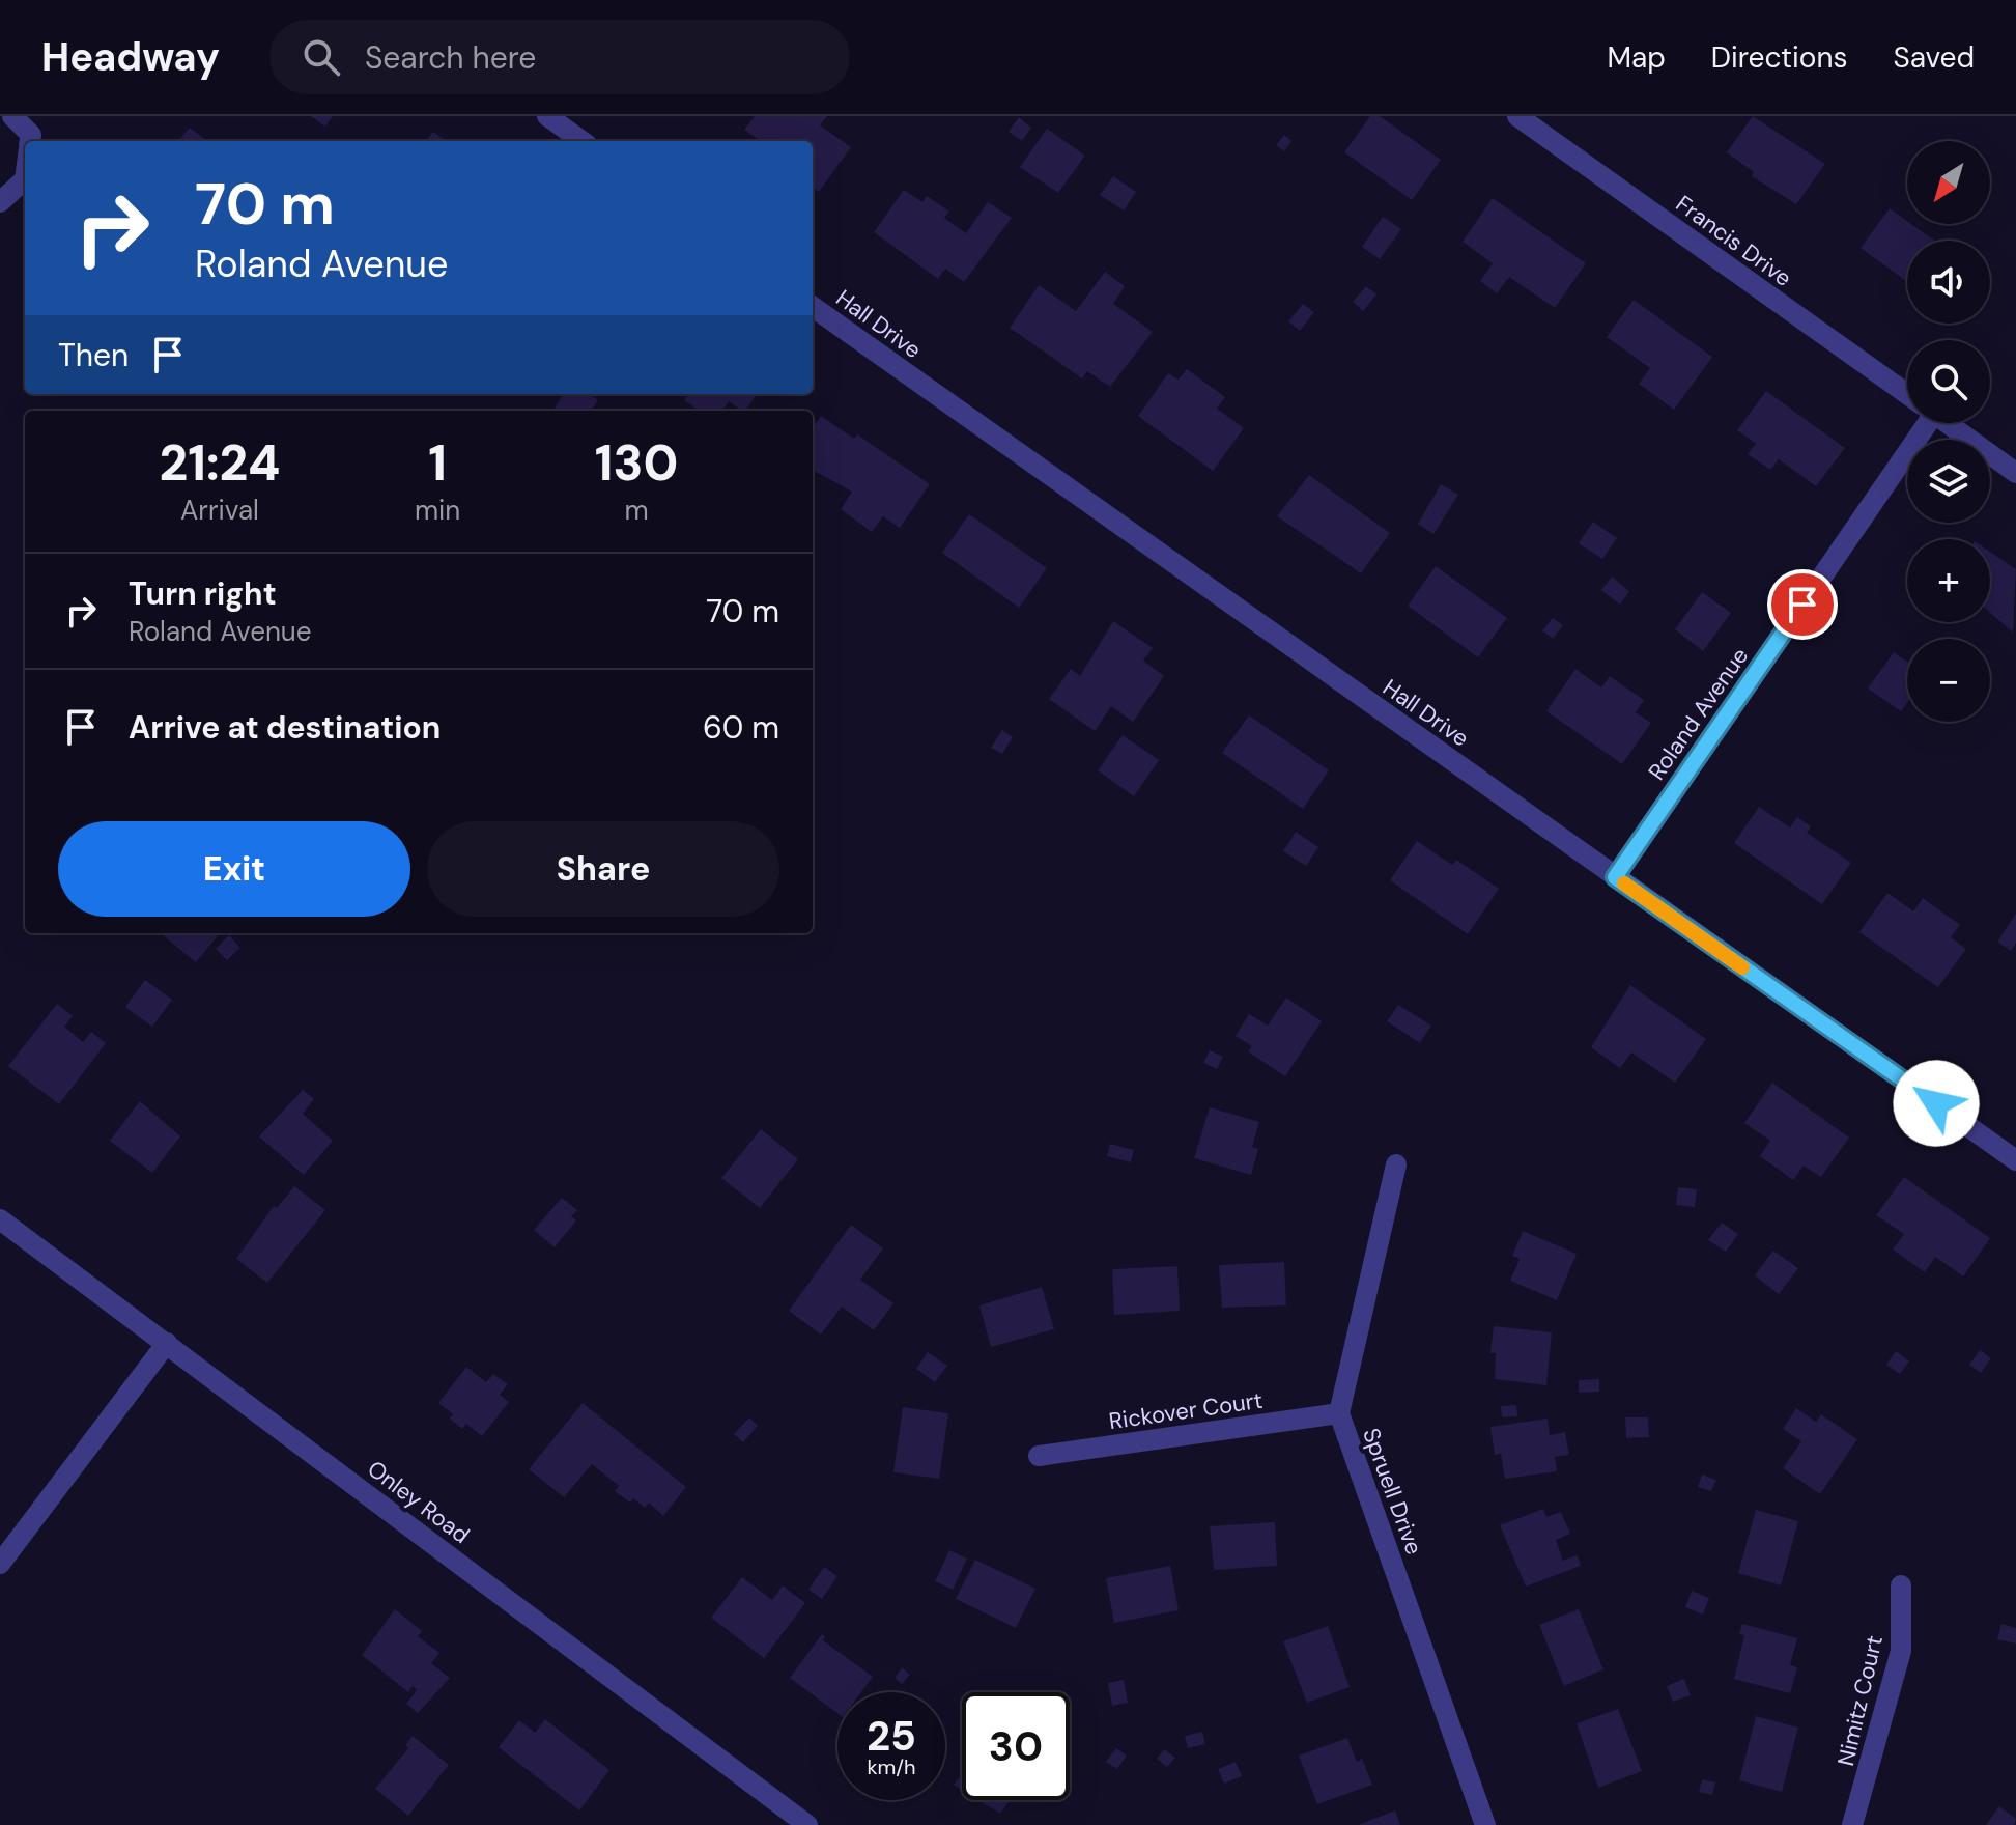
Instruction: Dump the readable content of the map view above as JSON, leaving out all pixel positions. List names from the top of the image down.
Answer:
{
  "streets": {
    "street": [
      "Francis Drive",
      "Hall Drive",
      "Roland Avenue",
      "Rickover Court",
      "Spruell Drive",
      "Onley Road",
      "Nimitz Court"
    ]
  },
  "crossings": [
    ["Hall Drive", "Roland Avenue"],
    ["Rickover Court", "Spruell Drive"]
  ],
  "north": "bottom left",
  "page": {
    "header": "Headway",
    "search": "Search here",
    "nav": ["Map", "Directions", "Saved"],
    "map_buttons": ["+", "−"],
    "turn": ["70 m", "Roland Avenue"],
    "then": "Then",
    "eta": [
      "21:24",
      "Arrival",
      "1",
      "min",
      "130",
      "m"
    ],
    "list": [
      {
        "name": "Turn right",
        "note": "Roland Avenue",
        "value": "70 m"
      },
      {
        "name": "Arrive at destination",
        "value": "60 m"
      }
    ],
    "buttons": ["Exit", "Share"],
    "speed": "25 km/h",
    "limit": "30"
  }
}
